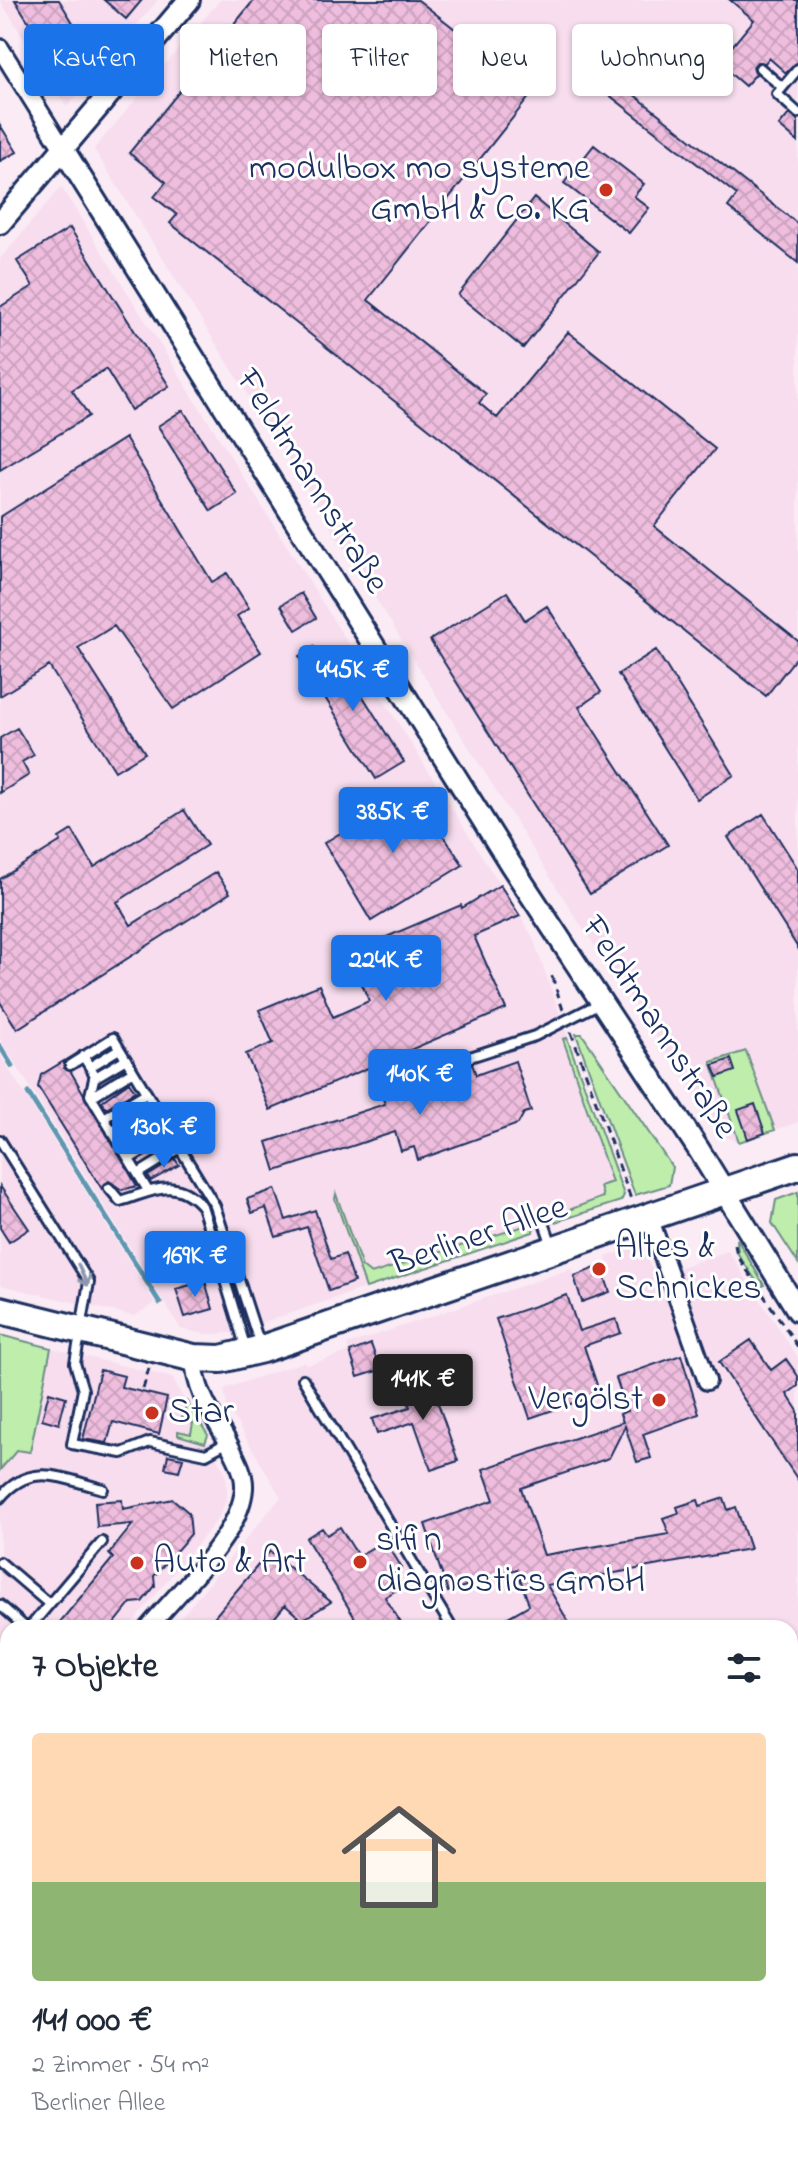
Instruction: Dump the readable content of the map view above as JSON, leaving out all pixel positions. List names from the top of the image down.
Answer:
{
  "streets": {
    "main road": ["Berliner Allee"],
    "street": ["Feldtmannstraße"]
  },
  "crossings": [
    ["Feldtmannstraße", "Berliner Allee"]
  ],
  "places": [
    "modulbox mo systeme GmbH & Co. KG",
    "Altes & Schnickes",
    "Vergölst",
    "Star",
    "sifin diagnostics GmbH",
    "Auto & Art"
  ],
  "page": {
    "chip": [
      "Kaufen",
      "Mieten",
      "Filter",
      "Neu",
      "Wohnung"
    ],
    "price": [
      "445K €",
      "385K €",
      "224K €",
      "140K €",
      "130K €",
      "169K €",
      "141K €"
    ],
    "heading": "7 Objekte",
    "list": [
      {
        "name": "141 000 €",
        "note": "2 Zimmer · 54 m² · Berliner Allee"
      }
    ]
  }
}
